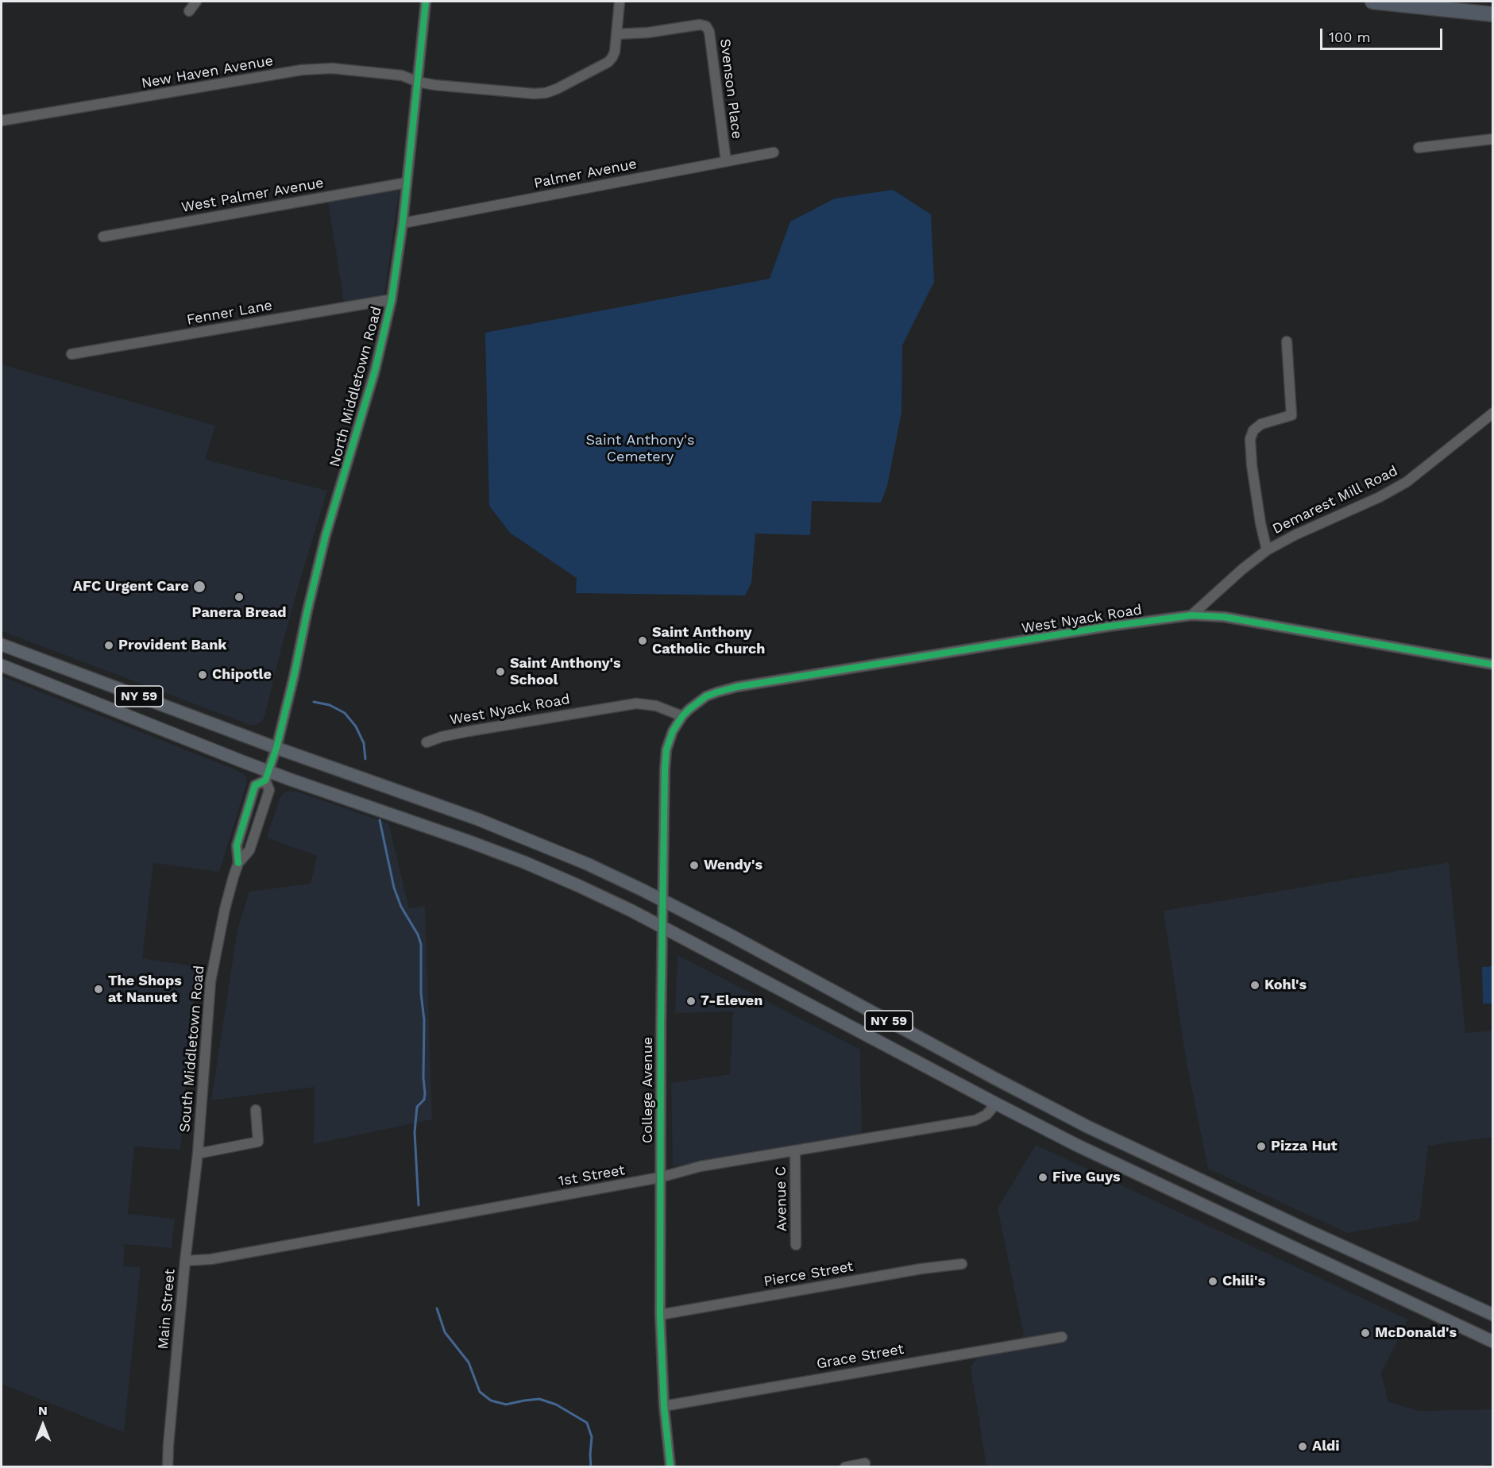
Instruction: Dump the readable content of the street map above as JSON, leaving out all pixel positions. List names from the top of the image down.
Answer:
{
  "streets": {
    "main road": ["NY 59"],
    "street": [
      "New Haven Avenue",
      "Svenson Place",
      "Palmer Avenue",
      "West Palmer Avenue",
      "Fenner Lane",
      "North Middletown Road",
      "Demarest Mill Road",
      "West Nyack Road",
      "South Middletown Road",
      "College Avenue",
      "1st Street",
      "Avenue C",
      "Pierce Street",
      "Main Street",
      "Grace Street"
    ]
  },
  "crossings": [
    ["New Haven Avenue", "Svenson Place"],
    ["New Haven Avenue", "North Middletown Road"],
    ["Svenson Place", "Palmer Avenue"],
    ["Palmer Avenue", "North Middletown Road"],
    ["West Palmer Avenue", "North Middletown Road"],
    ["Fenner Lane", "North Middletown Road"],
    ["North Middletown Road", "NY 59"],
    ["North Middletown Road", "South Middletown Road"],
    ["Demarest Mill Road", "West Nyack Road"],
    ["West Nyack Road", "College Avenue"],
    ["NY 59", "South Middletown Road"],
    ["NY 59", "College Avenue"],
    ["NY 59", "1st Street"],
    ["South Middletown Road", "Main Street"],
    ["College Avenue", "1st Street"],
    ["College Avenue", "Pierce Street"],
    ["College Avenue", "Grace Street"],
    ["1st Street", "Avenue C"],
    ["1st Street", "Main Street"]
  ],
  "parks": ["Saint Anthony's Cemetery"],
  "places": [
    "AFC Urgent Care",
    "Panera Bread",
    "Saint Anthony Catholic Church",
    "Provident Bank",
    "Saint Anthony's School",
    "Chipotle",
    "Wendy's",
    "Kohl's",
    "The Shops at Nanuet",
    "7-Eleven",
    "Pizza Hut",
    "Five Guys",
    "Chili's",
    "McDonald's",
    "Aldi"
  ],
  "scale_bar": "100 m",
  "north": "top"
}
